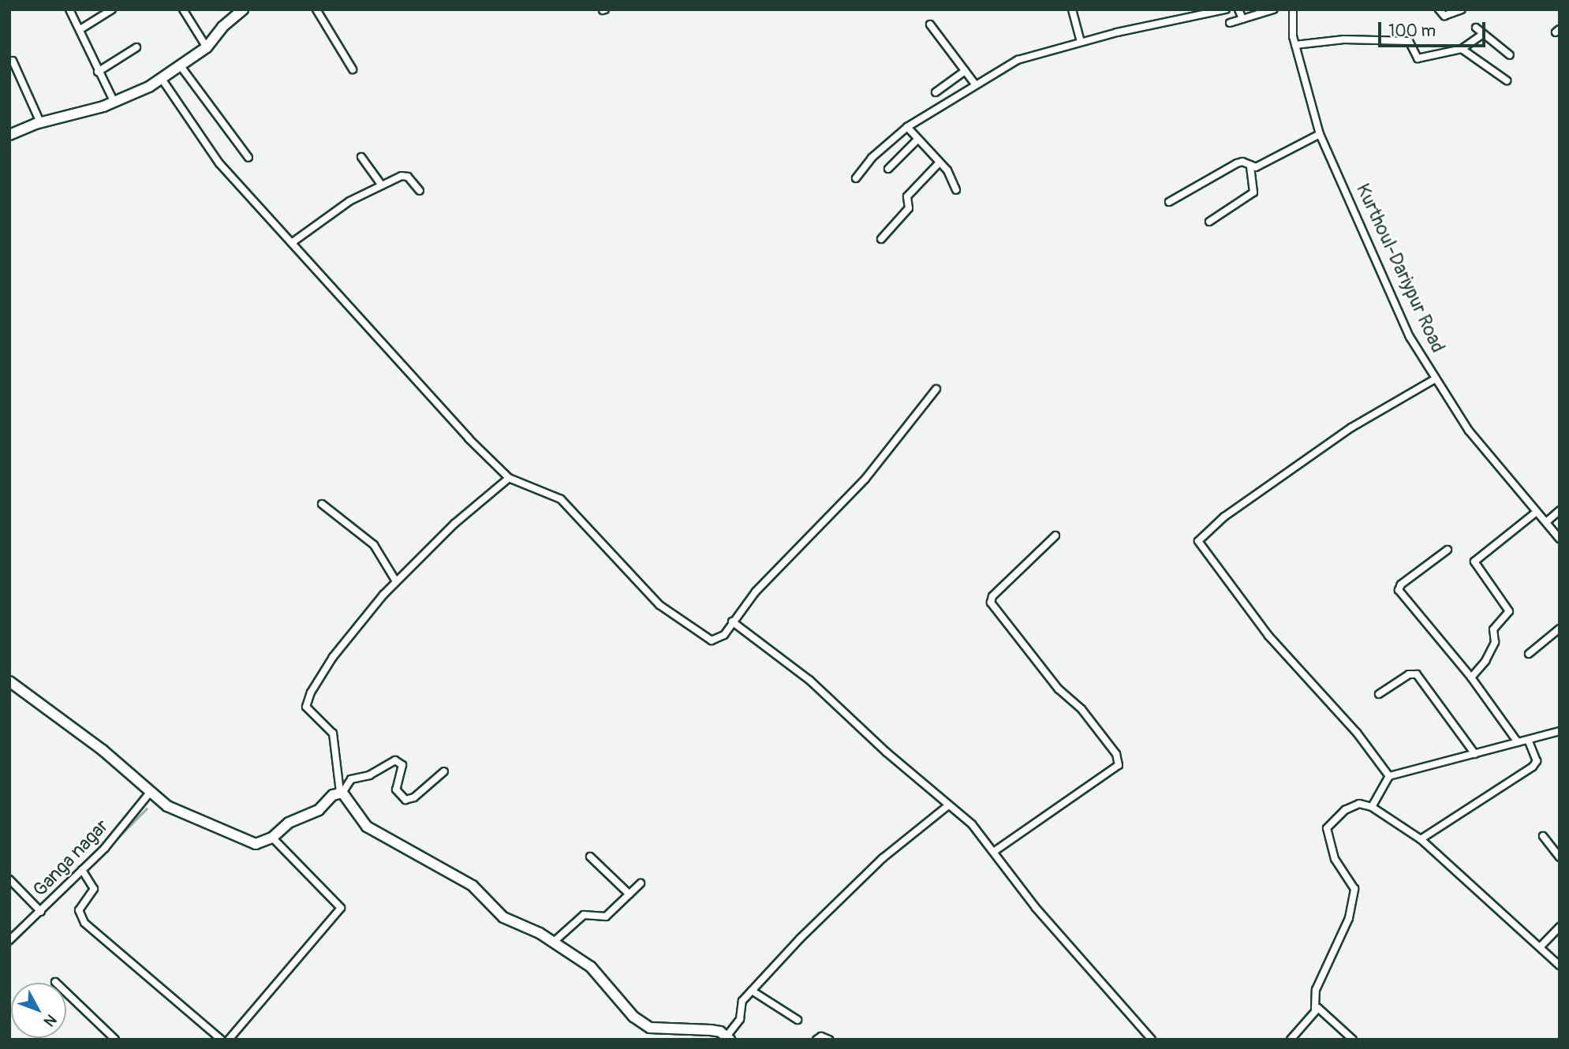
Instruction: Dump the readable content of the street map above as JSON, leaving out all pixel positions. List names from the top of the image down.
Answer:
{
  "streets": {
    "street": ["Kurthoul-Dariypur Road", "Ganga nagar"]
  },
  "scale_bar": "100 m",
  "north": "bottom right"
}
